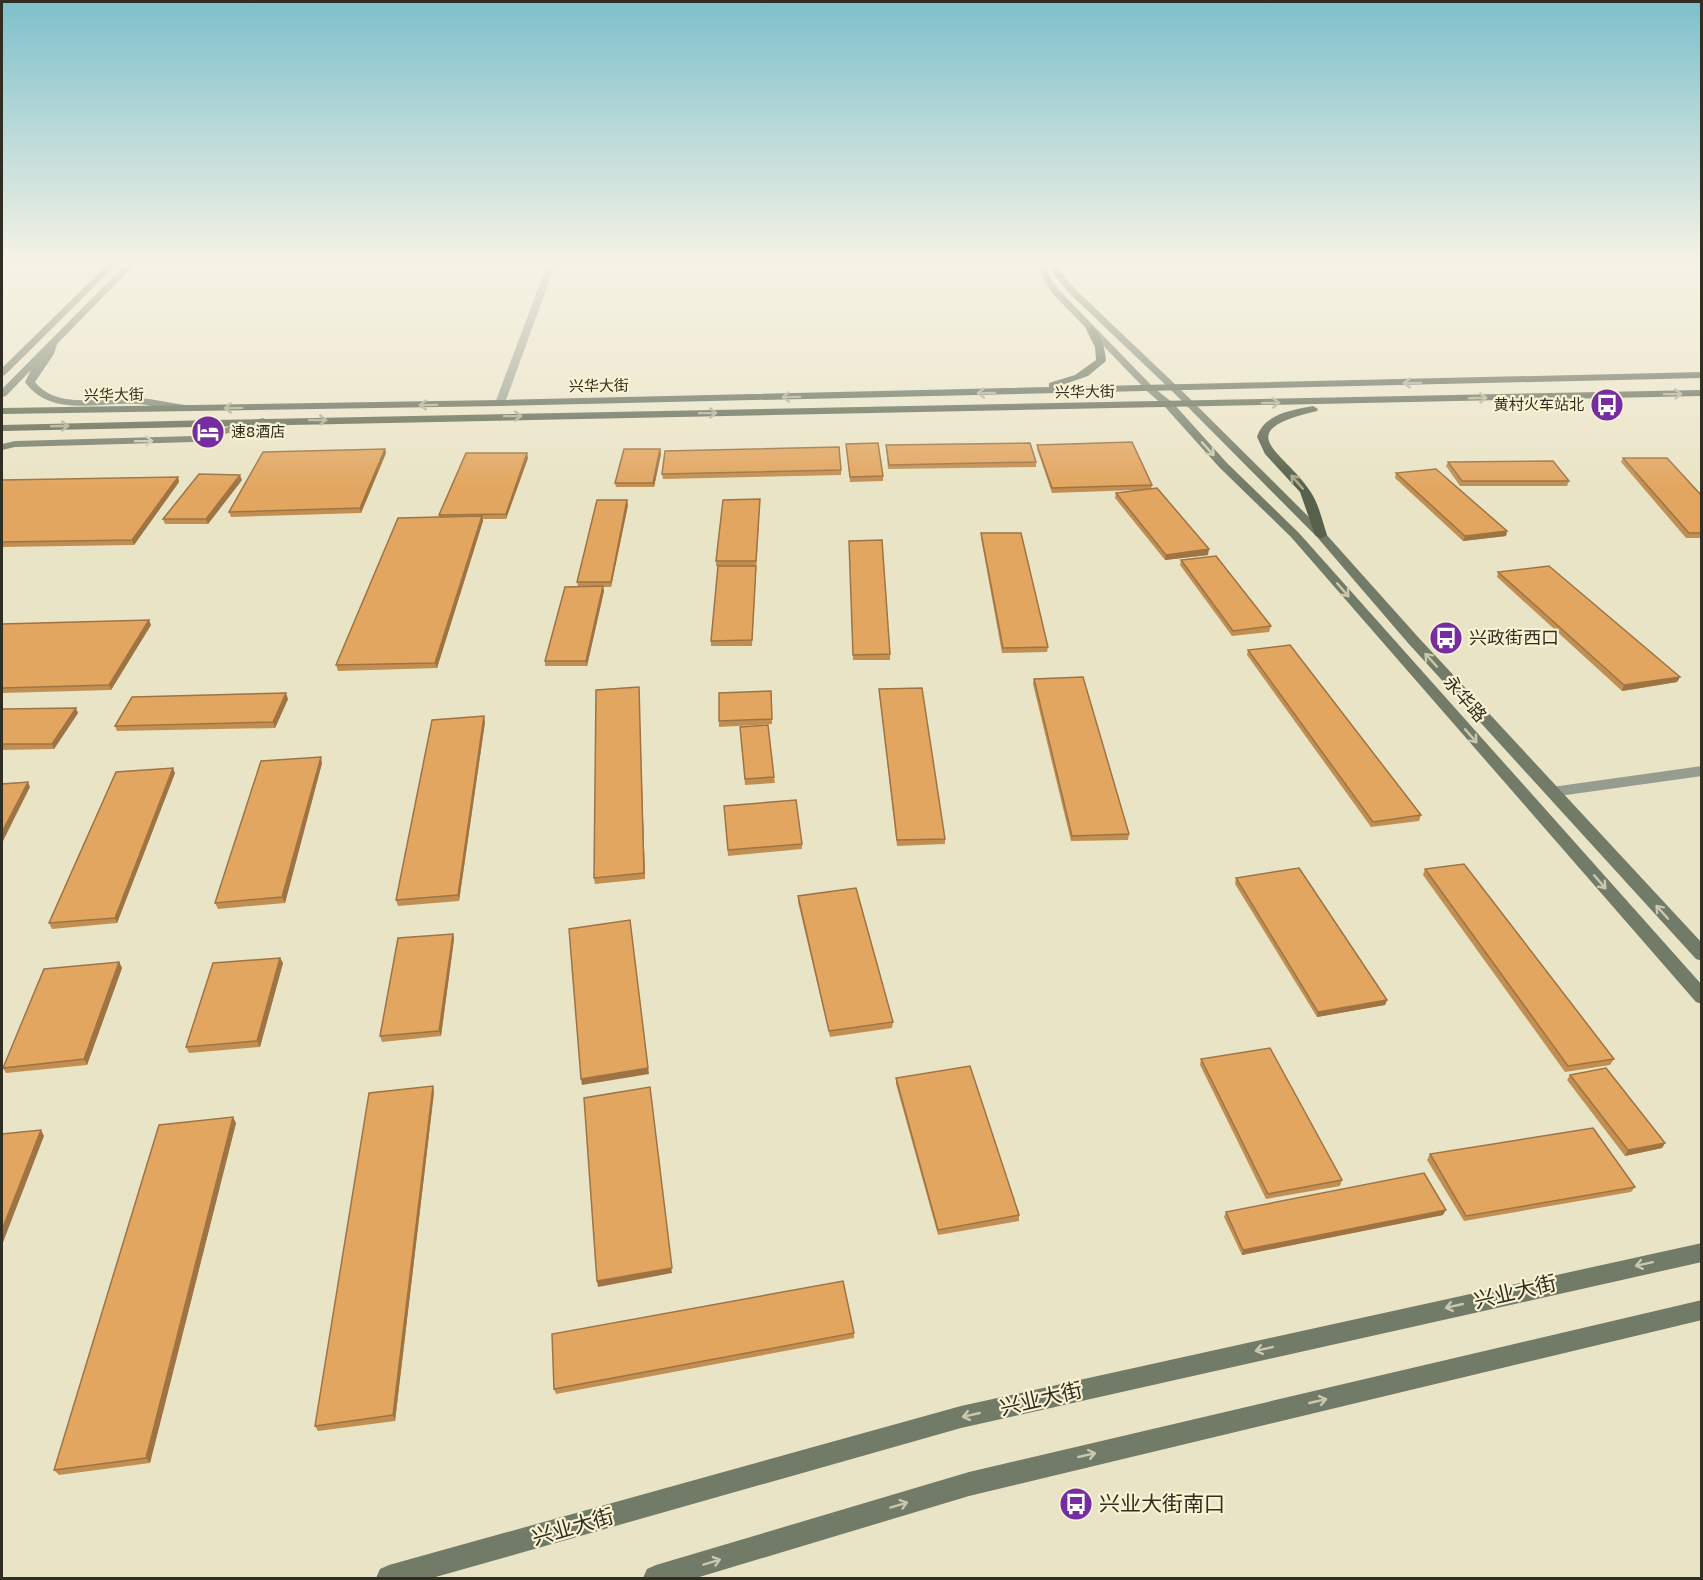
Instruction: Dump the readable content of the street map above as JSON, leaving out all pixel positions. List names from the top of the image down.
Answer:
{
  "streets": {
    "main road": ["兴华大街", "永华路", "兴业大街"]
  },
  "crossings": [
    ["兴华大街", "永华路"]
  ],
  "places": {
    "bus stop": ["黄村火车站北", "兴政街西口", "兴业大街南口"],
    "hotel": ["速8酒店"]
  }
}
